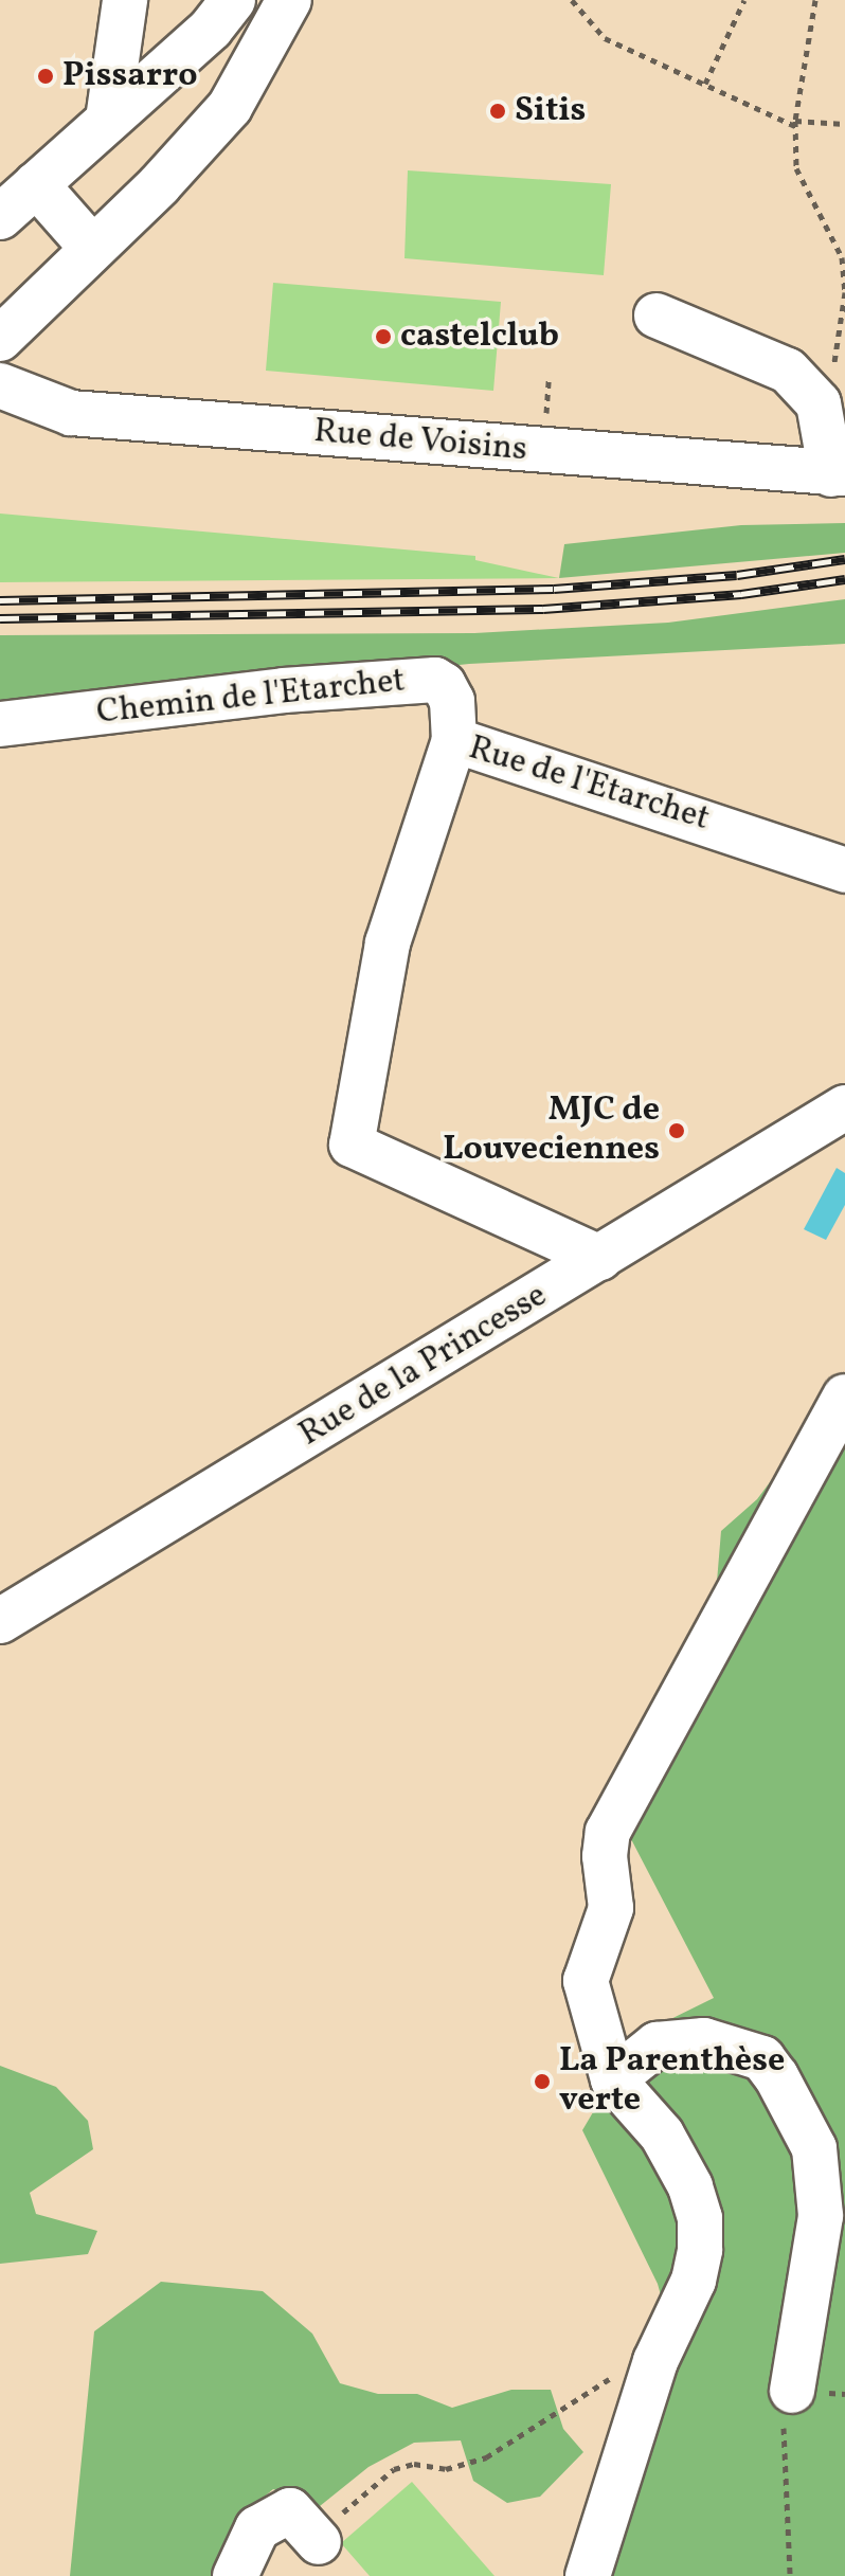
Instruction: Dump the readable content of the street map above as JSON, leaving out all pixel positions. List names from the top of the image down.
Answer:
{
  "streets": {
    "street": [
      "Rue de Voisins",
      "Chemin de l'Etarchet",
      "Rue de l'Etarchet",
      "Rue de la Princesse"
    ]
  },
  "crossings": [
    ["Chemin de l'Etarchet", "Rue de l'Etarchet"],
    ["Rue de l'Etarchet", "Rue de la Princesse"]
  ],
  "places": [
    "Pissarro",
    "Sitis",
    "castelclub",
    "MJC de Louveciennes",
    "La Parenthèse verte"
  ]
}
